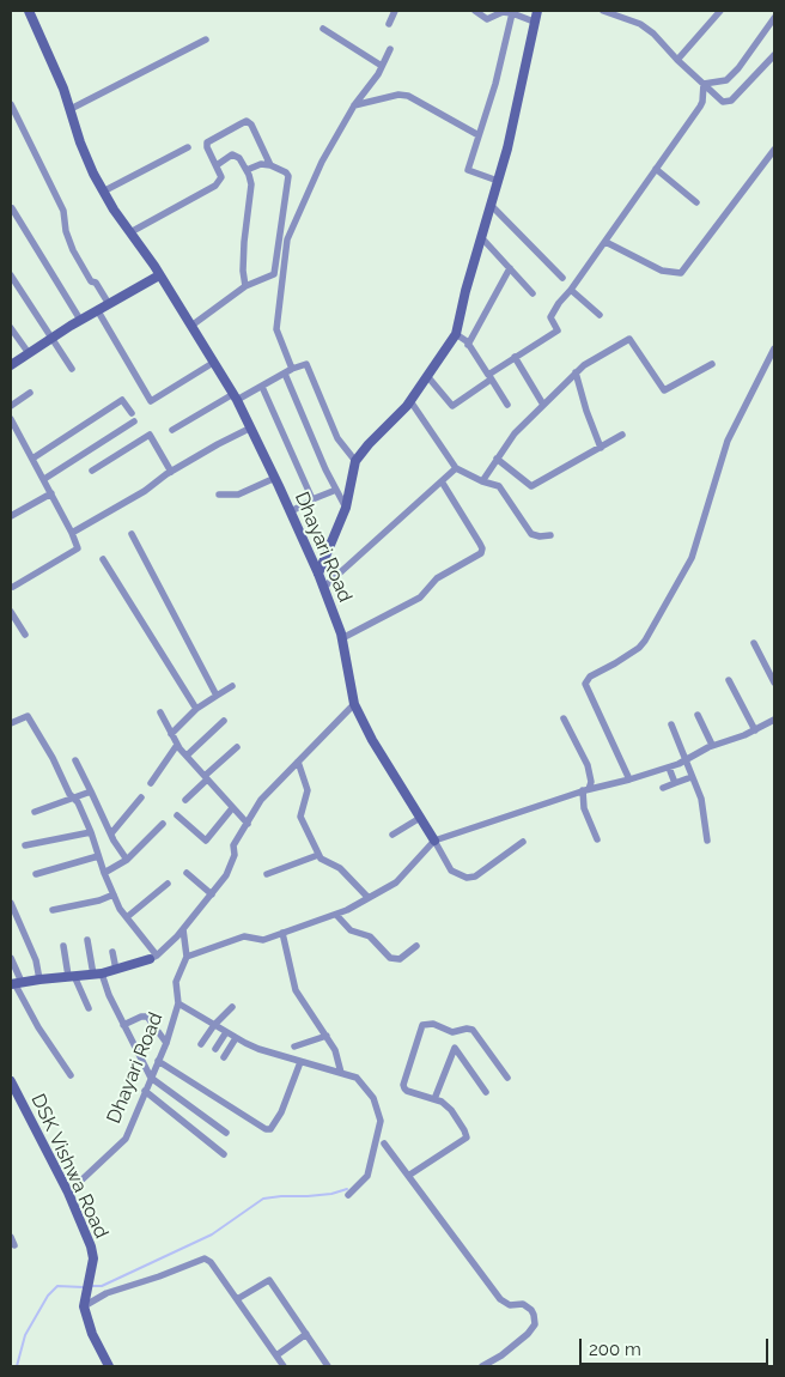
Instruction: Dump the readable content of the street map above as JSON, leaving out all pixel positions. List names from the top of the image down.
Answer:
{
  "streets": {
    "street": ["Dhayari Road", "DSK Vishwa Road"]
  },
  "crossings": [
    ["Dhayari Road", "DSK Vishwa Road"]
  ],
  "scale_bar": "200 m"
}
